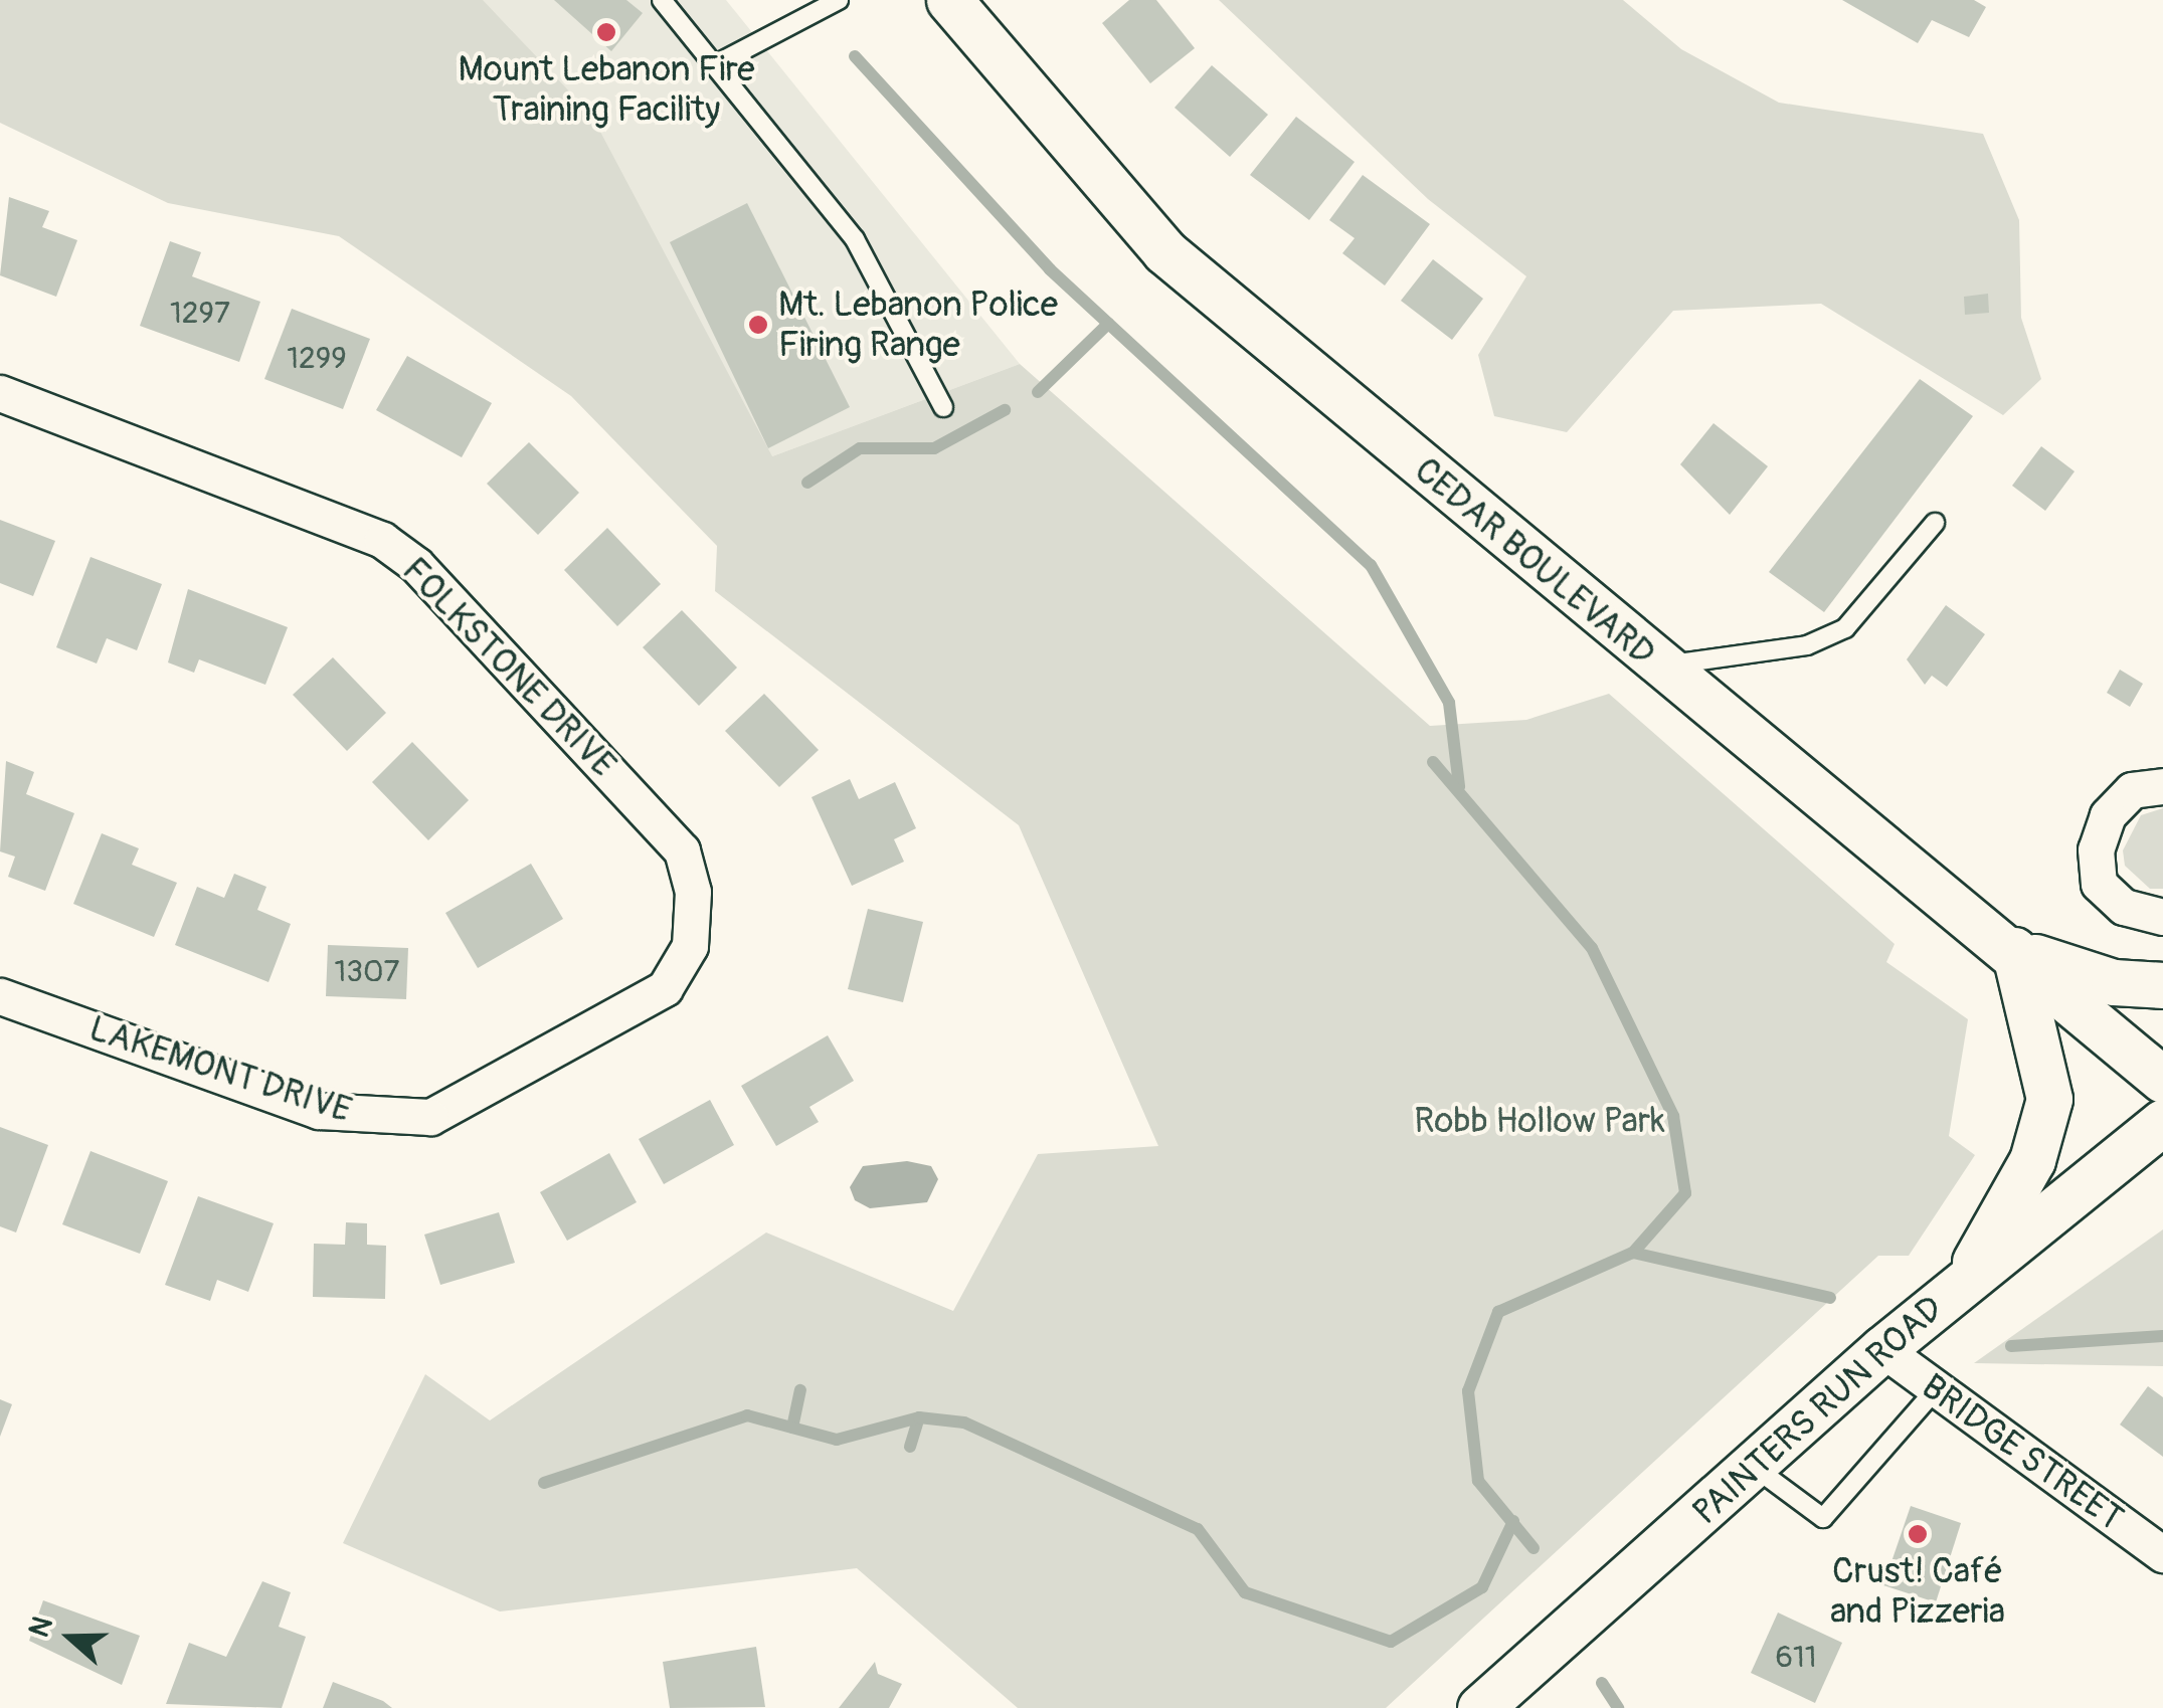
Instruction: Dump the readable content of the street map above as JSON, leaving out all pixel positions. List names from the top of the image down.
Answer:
{
  "streets": {
    "street": [
      "CEDAR BOULEVARD",
      "FOLKSTONE DRIVE",
      "LAKEMONT DRIVE",
      "PAINTERS RUN ROAD",
      "BRIDGE STREET"
    ]
  },
  "crossings": [
    ["FOLKSTONE DRIVE", "LAKEMONT DRIVE"],
    ["PAINTERS RUN ROAD", "BRIDGE STREET"]
  ],
  "parks": ["Robb Hollow Park"],
  "places": ["Mount Lebanon Fire Training Facility", "Mt. Lebanon Police Firing Range", "Crust! Café and Pizzeria"],
  "house_numbers": [
    "1297",
    "1299",
    "1307",
    "611"
  ],
  "north": "left"
}
